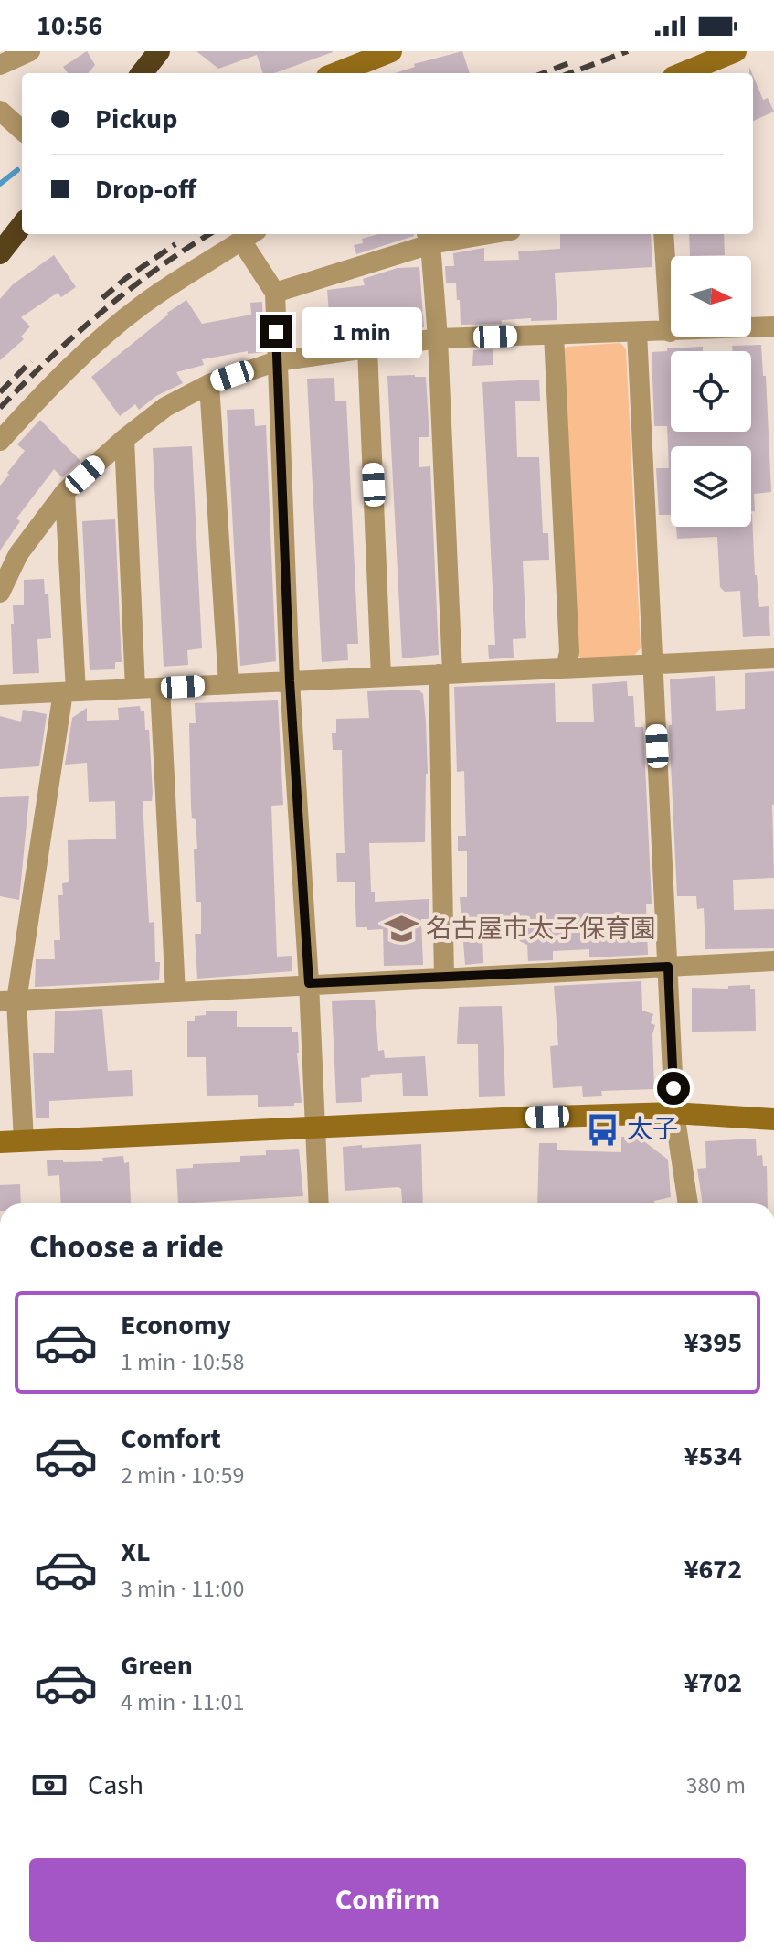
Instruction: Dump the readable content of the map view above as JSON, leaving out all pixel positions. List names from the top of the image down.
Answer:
{
  "places": {
    "school or university": ["名古屋市太子保育園"],
    "bus stop": ["太子"]
  },
  "north": "right",
  "page": {
    "status": "10:56",
    "banner": ["Pickup", "Drop-off"],
    "bubble": "1 min",
    "heading": "Choose a ride",
    "list": [
      {
        "name": "Economy",
        "note": "1 min · 10:58",
        "value": "¥395"
      },
      {
        "name": "Comfort",
        "note": "2 min · 10:59",
        "value": "¥534"
      },
      {
        "name": "XL",
        "note": "3 min · 11:00",
        "value": "¥672"
      },
      {
        "name": "Green",
        "note": "4 min · 11:01",
        "value": "¥702"
      }
    ],
    "pay": ["Cash", "380 m"],
    "buttons": "Confirm"
  }
}
